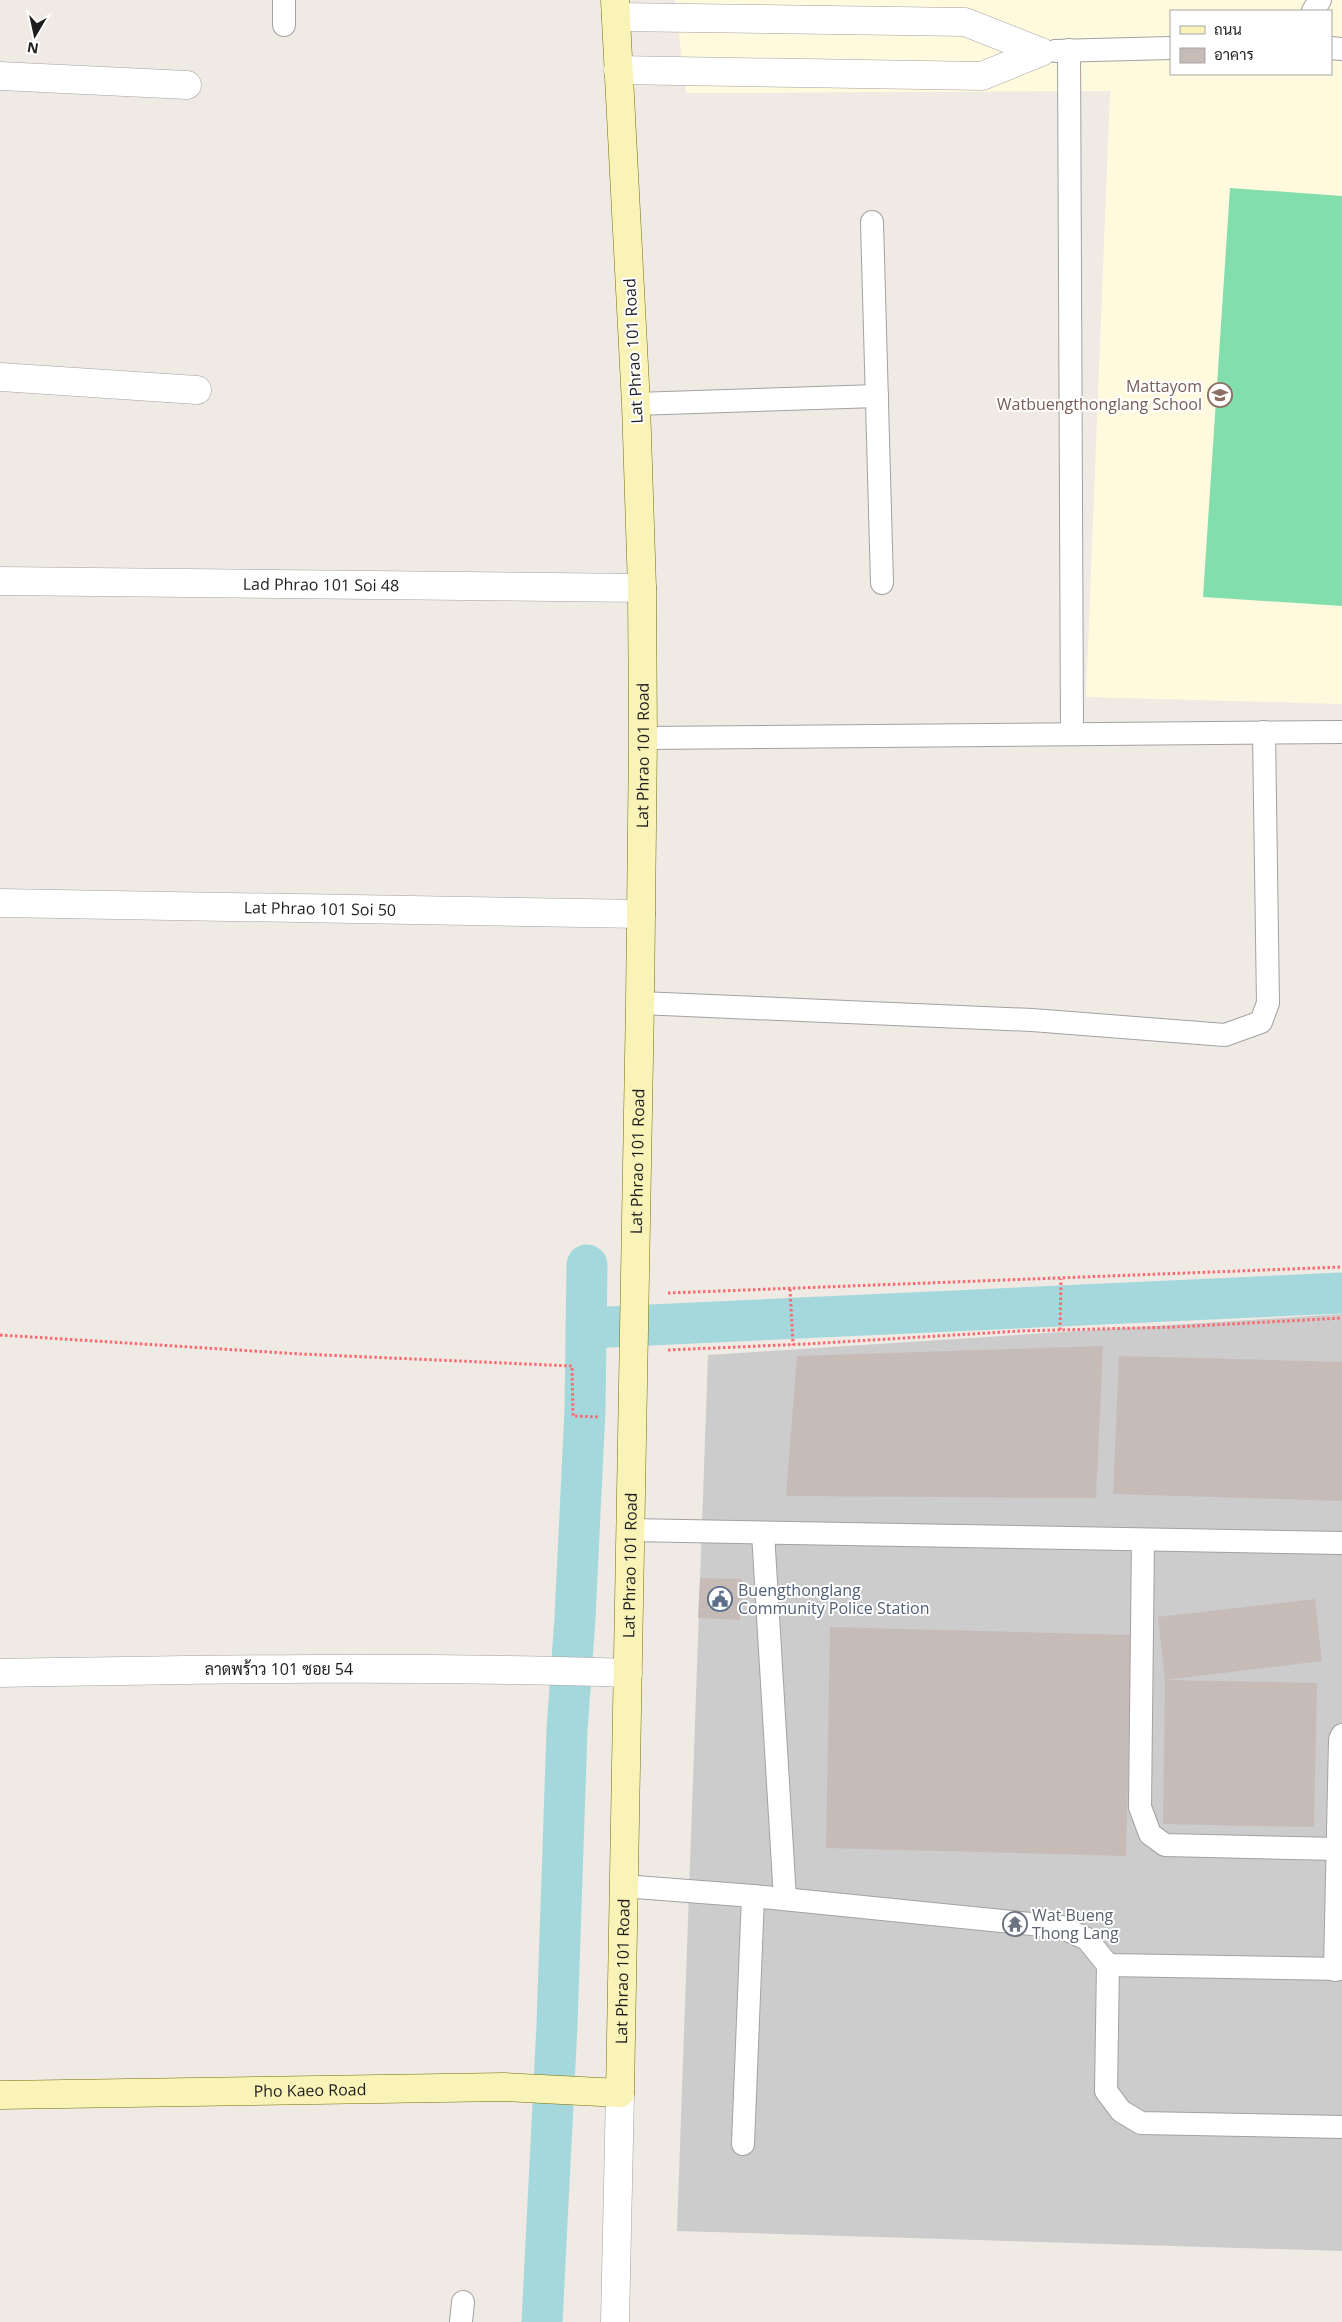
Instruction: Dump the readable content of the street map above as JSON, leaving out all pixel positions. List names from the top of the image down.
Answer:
{
  "streets": {
    "street": [
      "Lat Phrao 101 Road",
      "Lad Phrao 101 Soi 48",
      "Lat Phrao 101 Soi 50",
      "ลาดพร้าว 101 ซอย 54",
      "Pho Kaeo Road"
    ]
  },
  "crossings": [
    ["Lat Phrao 101 Road", "Lad Phrao 101 Soi 48"],
    ["Lat Phrao 101 Road", "Lat Phrao 101 Soi 50"],
    ["Lat Phrao 101 Road", "ลาดพร้าว 101 ซอย 54"],
    ["Lat Phrao 101 Road", "Pho Kaeo Road"]
  ],
  "places": {
    "school or university": ["Mattayom Watbuengthonglang School"],
    "public building": ["Buengthonglang Community Police Station"],
    "temple": ["Wat Bueng Thong Lang"]
  },
  "legend": ["ถนน", "อาคาร"],
  "north": "bottom"
}
